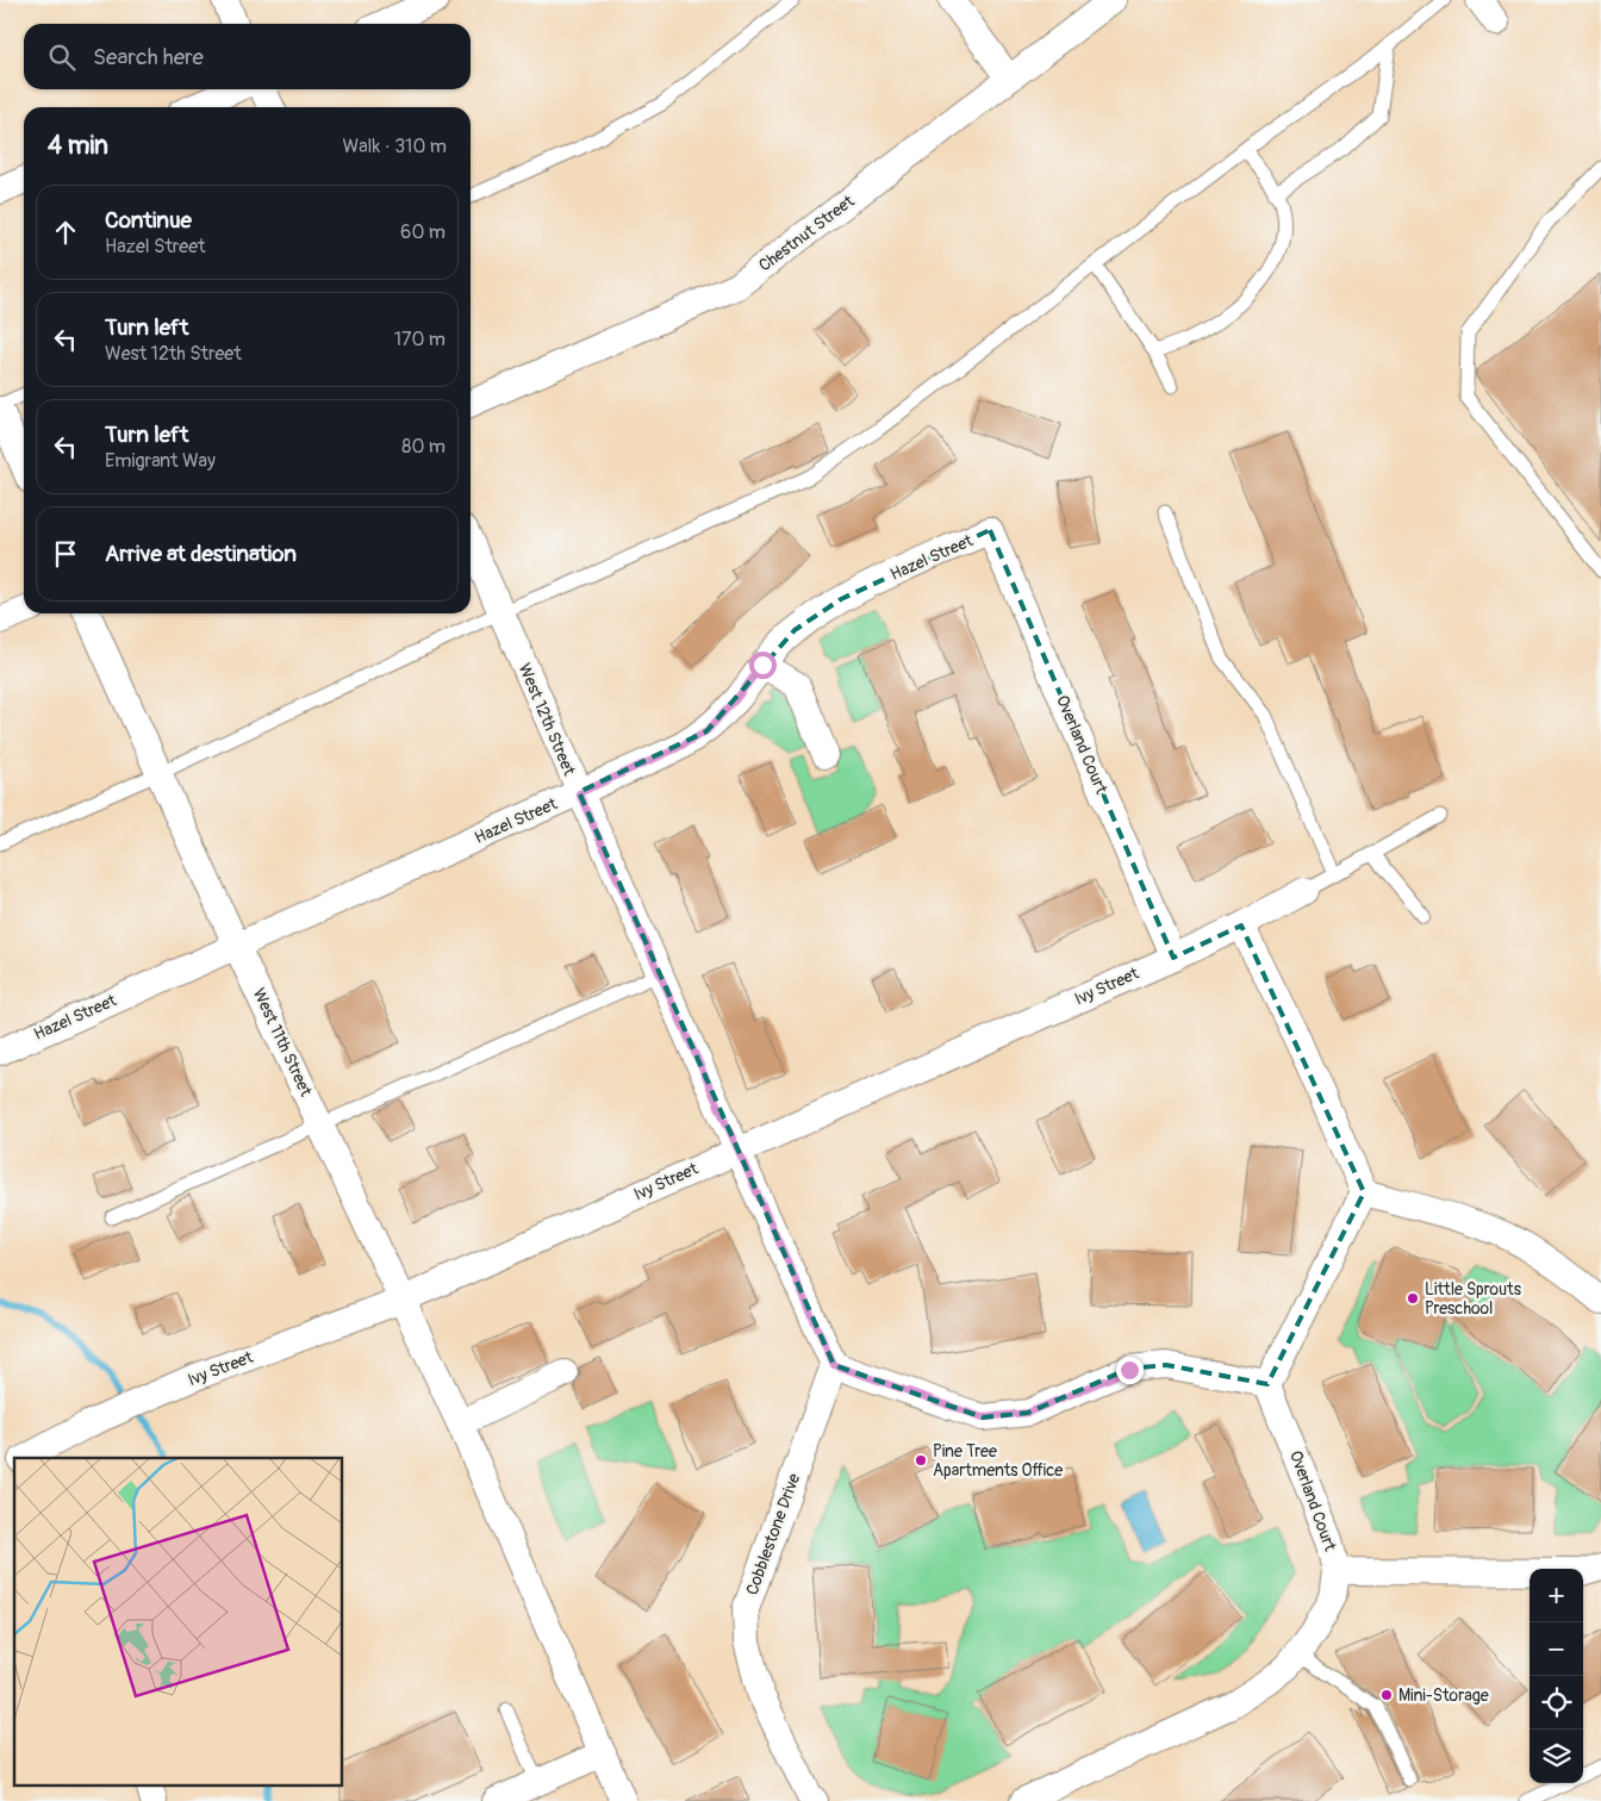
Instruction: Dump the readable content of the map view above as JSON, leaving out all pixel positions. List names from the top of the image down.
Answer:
{
  "streets": {
    "street": [
      "Chestnut Street",
      "Hazel Street",
      "West 12th Street",
      "Overland Court",
      "Ivy Street",
      "West 11th Street",
      "Cobblestone Drive"
    ]
  },
  "crossings": [
    ["Hazel Street", "West 12th Street"],
    ["Hazel Street", "Overland Court"],
    ["Hazel Street", "West 11th Street"],
    ["West 12th Street", "Ivy Street"],
    ["West 12th Street", "Cobblestone Drive"],
    ["Overland Court", "Ivy Street"],
    ["Ivy Street", "West 11th Street"]
  ],
  "places": ["Little Sprouts Preschool", "Pine Tree Apartments Office", "Mini-Storage"],
  "page": {
    "search": "Search here",
    "heading": ["4 min", "Walk · 310 m"],
    "list": [
      ["Continue", "Hazel Street", "60 m"],
      ["Turn left", "West 12th Street", "170 m"],
      ["Turn left", "Emigrant Way", "80 m"],
      "Arrive at destination"
    ],
    "map_buttons": ["+", "−"]
  }
}
